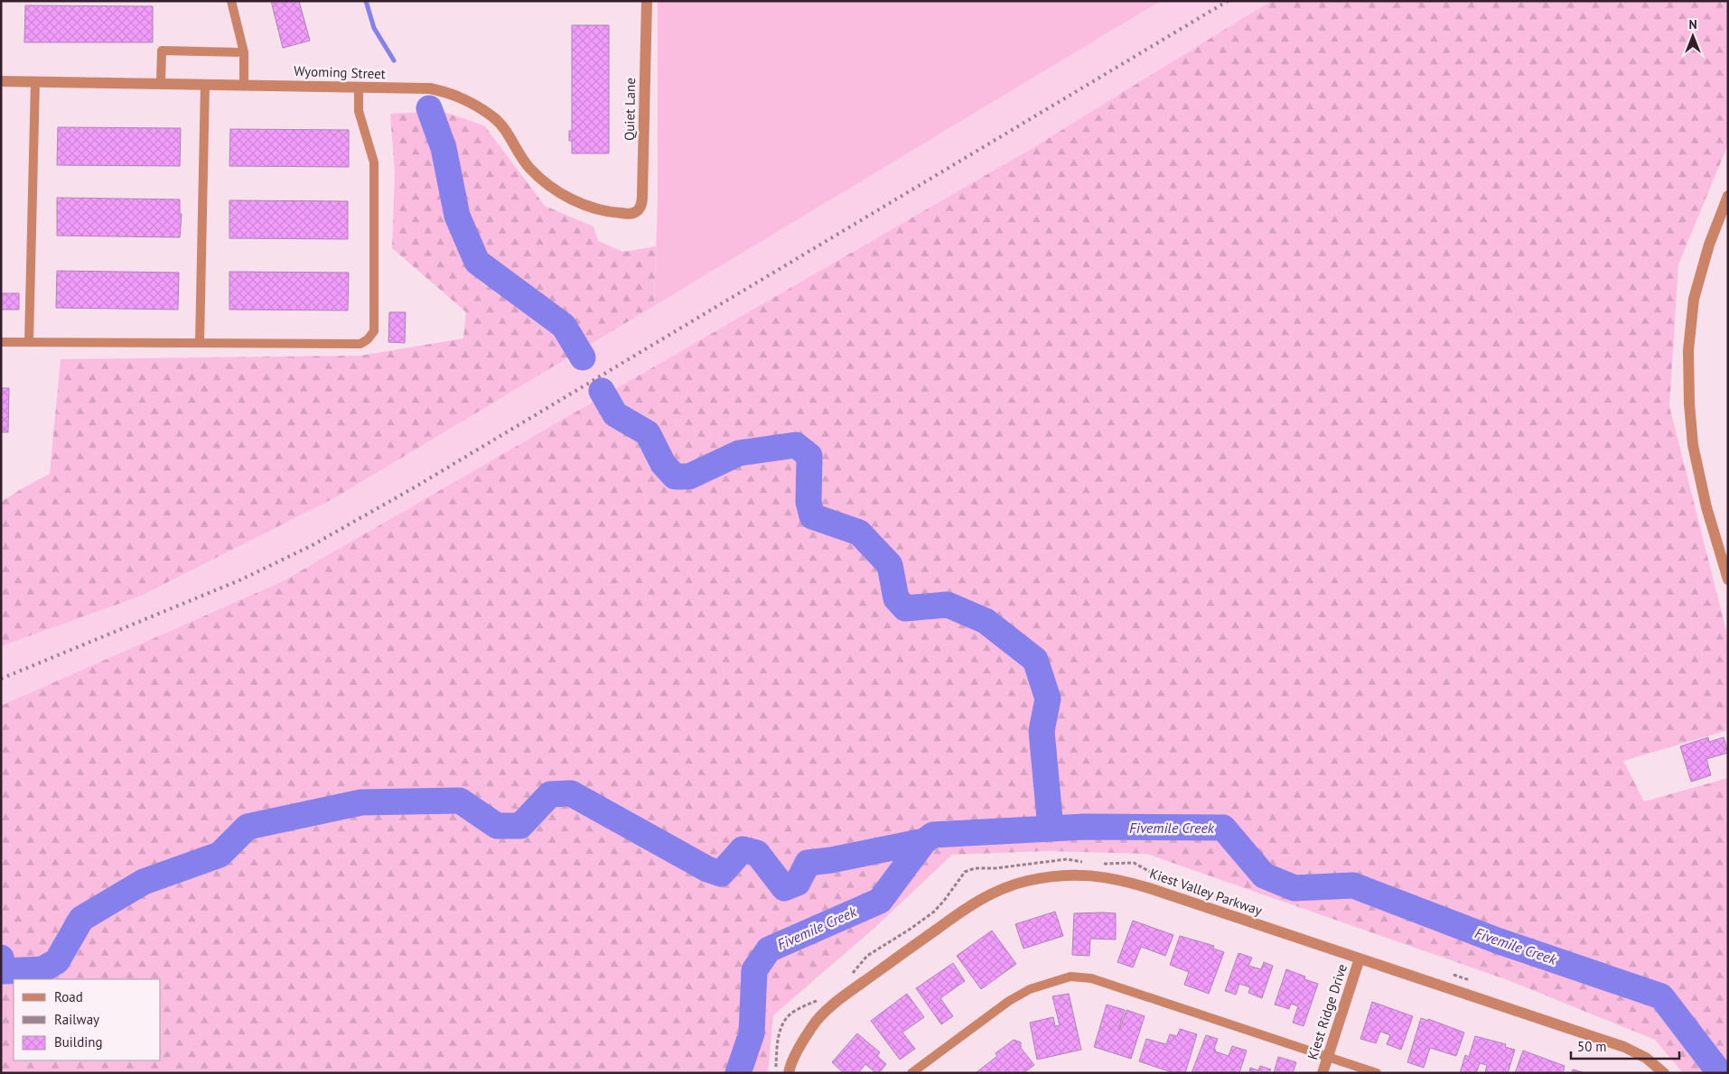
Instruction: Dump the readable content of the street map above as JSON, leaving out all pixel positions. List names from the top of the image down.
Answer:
{
  "streets": {
    "street": [
      "Wyoming Street",
      "Quiet Lane",
      "Kiest Valley Parkway",
      "Kiest Ridge Drive"
    ]
  },
  "crossings": [
    ["Wyoming Street", "Quiet Lane"],
    ["Kiest Valley Parkway", "Kiest Ridge Drive"]
  ],
  "water": ["Fivemile Creek"],
  "legend": ["Road", "Railway", "Building"],
  "scale_bar": "50 m",
  "north": "top"
}
